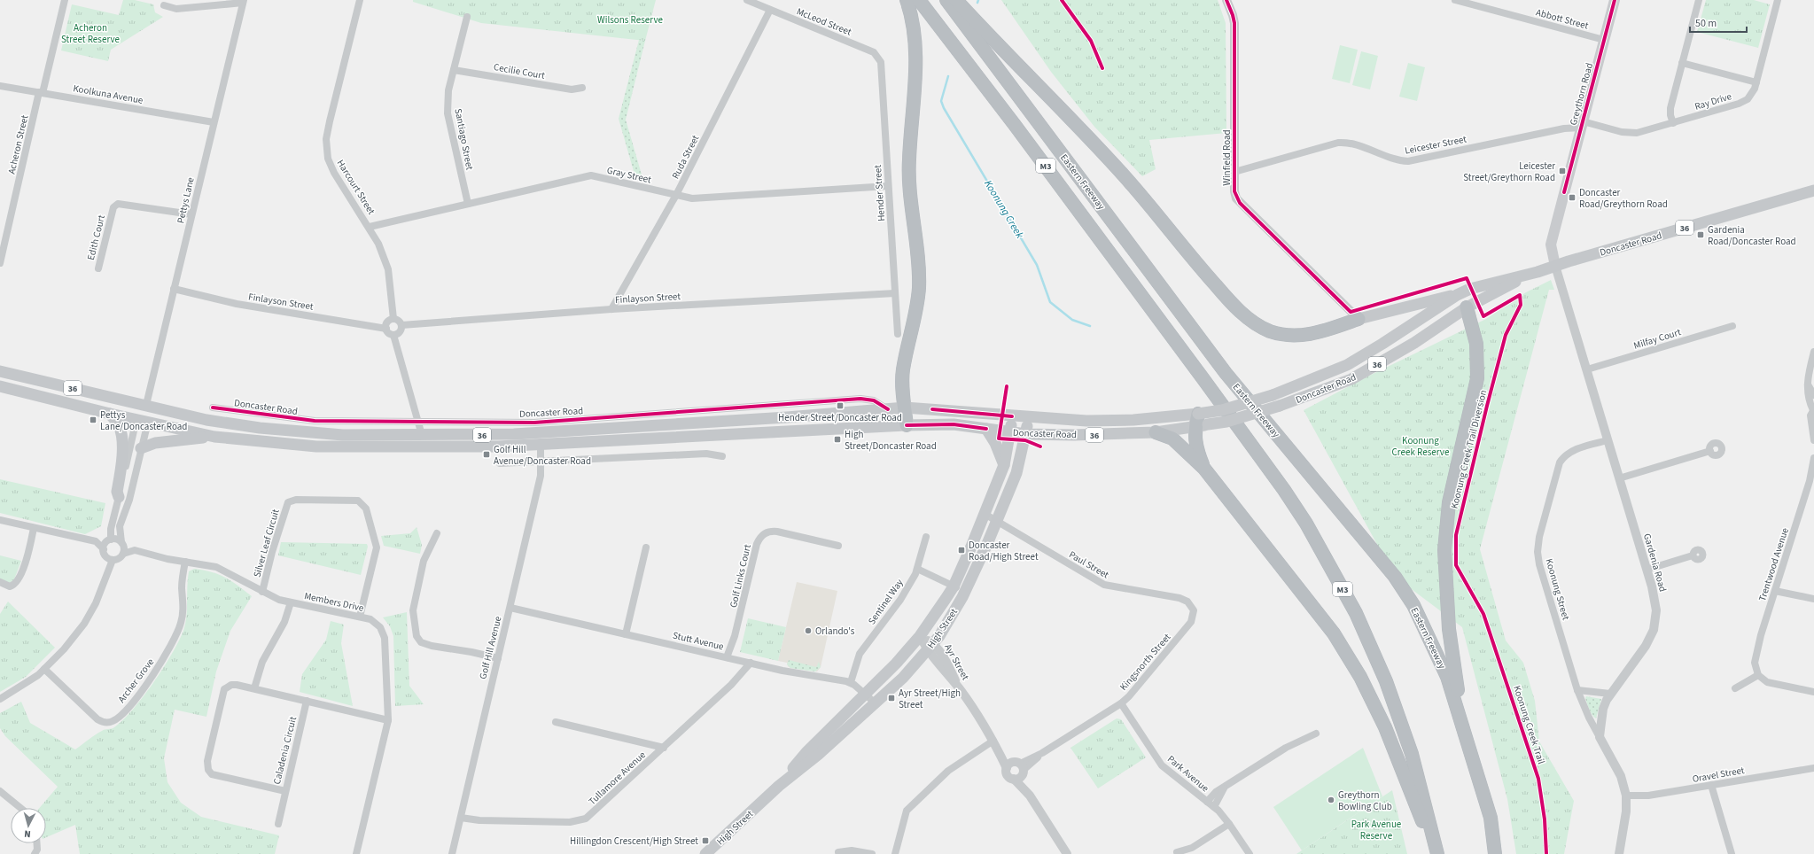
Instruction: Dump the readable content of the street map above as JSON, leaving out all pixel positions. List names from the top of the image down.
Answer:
{
  "streets": {
    "highway": ["M3", "Eastern Freeway", "36"],
    "main road": ["Greythorn Road", "Doncaster Road", "High Street"],
    "street": [
      "Abbott Street",
      "McLeod Street",
      "Cecilie Court",
      "Koolkuna Avenue",
      "Ray Drive",
      "Santiago Street",
      "Acheron Street",
      "Leicester Street",
      "Ruda Street",
      "Winfield Road",
      "Gray Street",
      "Harcourt Street",
      "Hender Street",
      "Pettys Lane",
      "Edith Court",
      "Finlayson Street",
      "Milfay Court",
      "Silver Leaf Circuit",
      "Gardenia Road",
      "Paul Street",
      "Trentwood Avenue",
      "Golf Links Court",
      "Koonung Street",
      "Members Drive",
      "Sentinel Way",
      "Stutt Avenue",
      "Golf Hill Avenue",
      "Ayr Street",
      "Kingsnorth Street",
      "Archer Grove",
      "Caladenia Circuit",
      "Park Avenue",
      "Oravel Street",
      "Tullamore Avenue"
    ],
    "cycle path": ["Koonung Creek Trail Diversion"]
  },
  "crossings": [
    ["Abbott Street", "Greythorn Road"],
    ["McLeod Street", "Ruda Street"],
    ["McLeod Street", "Hender Street"],
    ["Cecilie Court", "Santiago Street"],
    ["Koolkuna Avenue", "Acheron Street"],
    ["Koolkuna Avenue", "Pettys Lane"],
    ["Greythorn Road", "Ray Drive"],
    ["Greythorn Road", "Leicester Street"],
    ["Greythorn Road", "Doncaster Road"],
    ["Greythorn Road", "Gardenia Road"],
    ["Ray Drive", "Leicester Street"],
    ["Santiago Street", "Gray Street"],
    ["Leicester Street", "Winfield Road"],
    ["Ruda Street", "Gray Street"],
    ["Ruda Street", "Finlayson Street"],
    ["Winfield Road", "36"],
    ["Winfield Road", "Doncaster Road"],
    ["Gray Street", "Harcourt Street"],
    ["Gray Street", "Hender Street"],
    ["Harcourt Street", "Finlayson Street"],
    ["Hender Street", "Finlayson Street"],
    ["Pettys Lane", "Edith Court"],
    ["Pettys Lane", "Doncaster Road"],
    ["Pettys Lane", "Finlayson Street"],
    ["36", "Doncaster Road"],
    ["Doncaster Road", "Gardenia Road"],
    ["Doncaster Road", "High Street"],
    ["Doncaster Road", "Golf Hill Avenue"],
    ["Milfay Court", "Gardenia Road"],
    ["Silver Leaf Circuit", "Members Drive"],
    ["Gardenia Road", "Koonung Street"],
    ["Paul Street", "High Street"],
    ["Paul Street", "Kingsnorth Street"],
    ["Golf Links Court", "Stutt Avenue"],
    ["Members Drive", "Archer Grove"],
    ["Members Drive", "Caladenia Circuit"],
    ["Sentinel Way", "Stutt Avenue"],
    ["High Street", "Stutt Avenue"],
    ["High Street", "Ayr Street"],
    ["Stutt Avenue", "Golf Hill Avenue"],
    ["Stutt Avenue", "Tullamore Avenue"],
    ["Golf Hill Avenue", "Tullamore Avenue"],
    ["Ayr Street", "Kingsnorth Street"],
    ["Kingsnorth Street", "Park Avenue"]
  ],
  "water": ["Koonung Creek"],
  "parks": [
    "Wilsons Reserve",
    "Acheron Street Reserve",
    "Koonung Creek Reserve",
    "Park Avenue Reserve"
  ],
  "places": {
    "transit": [
      "Leicester Street/Greythorn Road",
      "Doncaster Road/Greythorn Road",
      "Gardenia Road/Doncaster Road",
      "Hender Street/Doncaster Road",
      "Pettys Lane/Doncaster Road",
      "High Street/Doncaster Road",
      "Golf Hill Avenue/Doncaster Road",
      "Doncaster Road/High Street",
      "Ayr Street/High Street",
      "Hillingdon Crescent/High Street"
    ],
    "other": ["Orlando's", "Greythorn Bowling Club"]
  },
  "scale_bar": "50 m",
  "north": "bottom"
}
